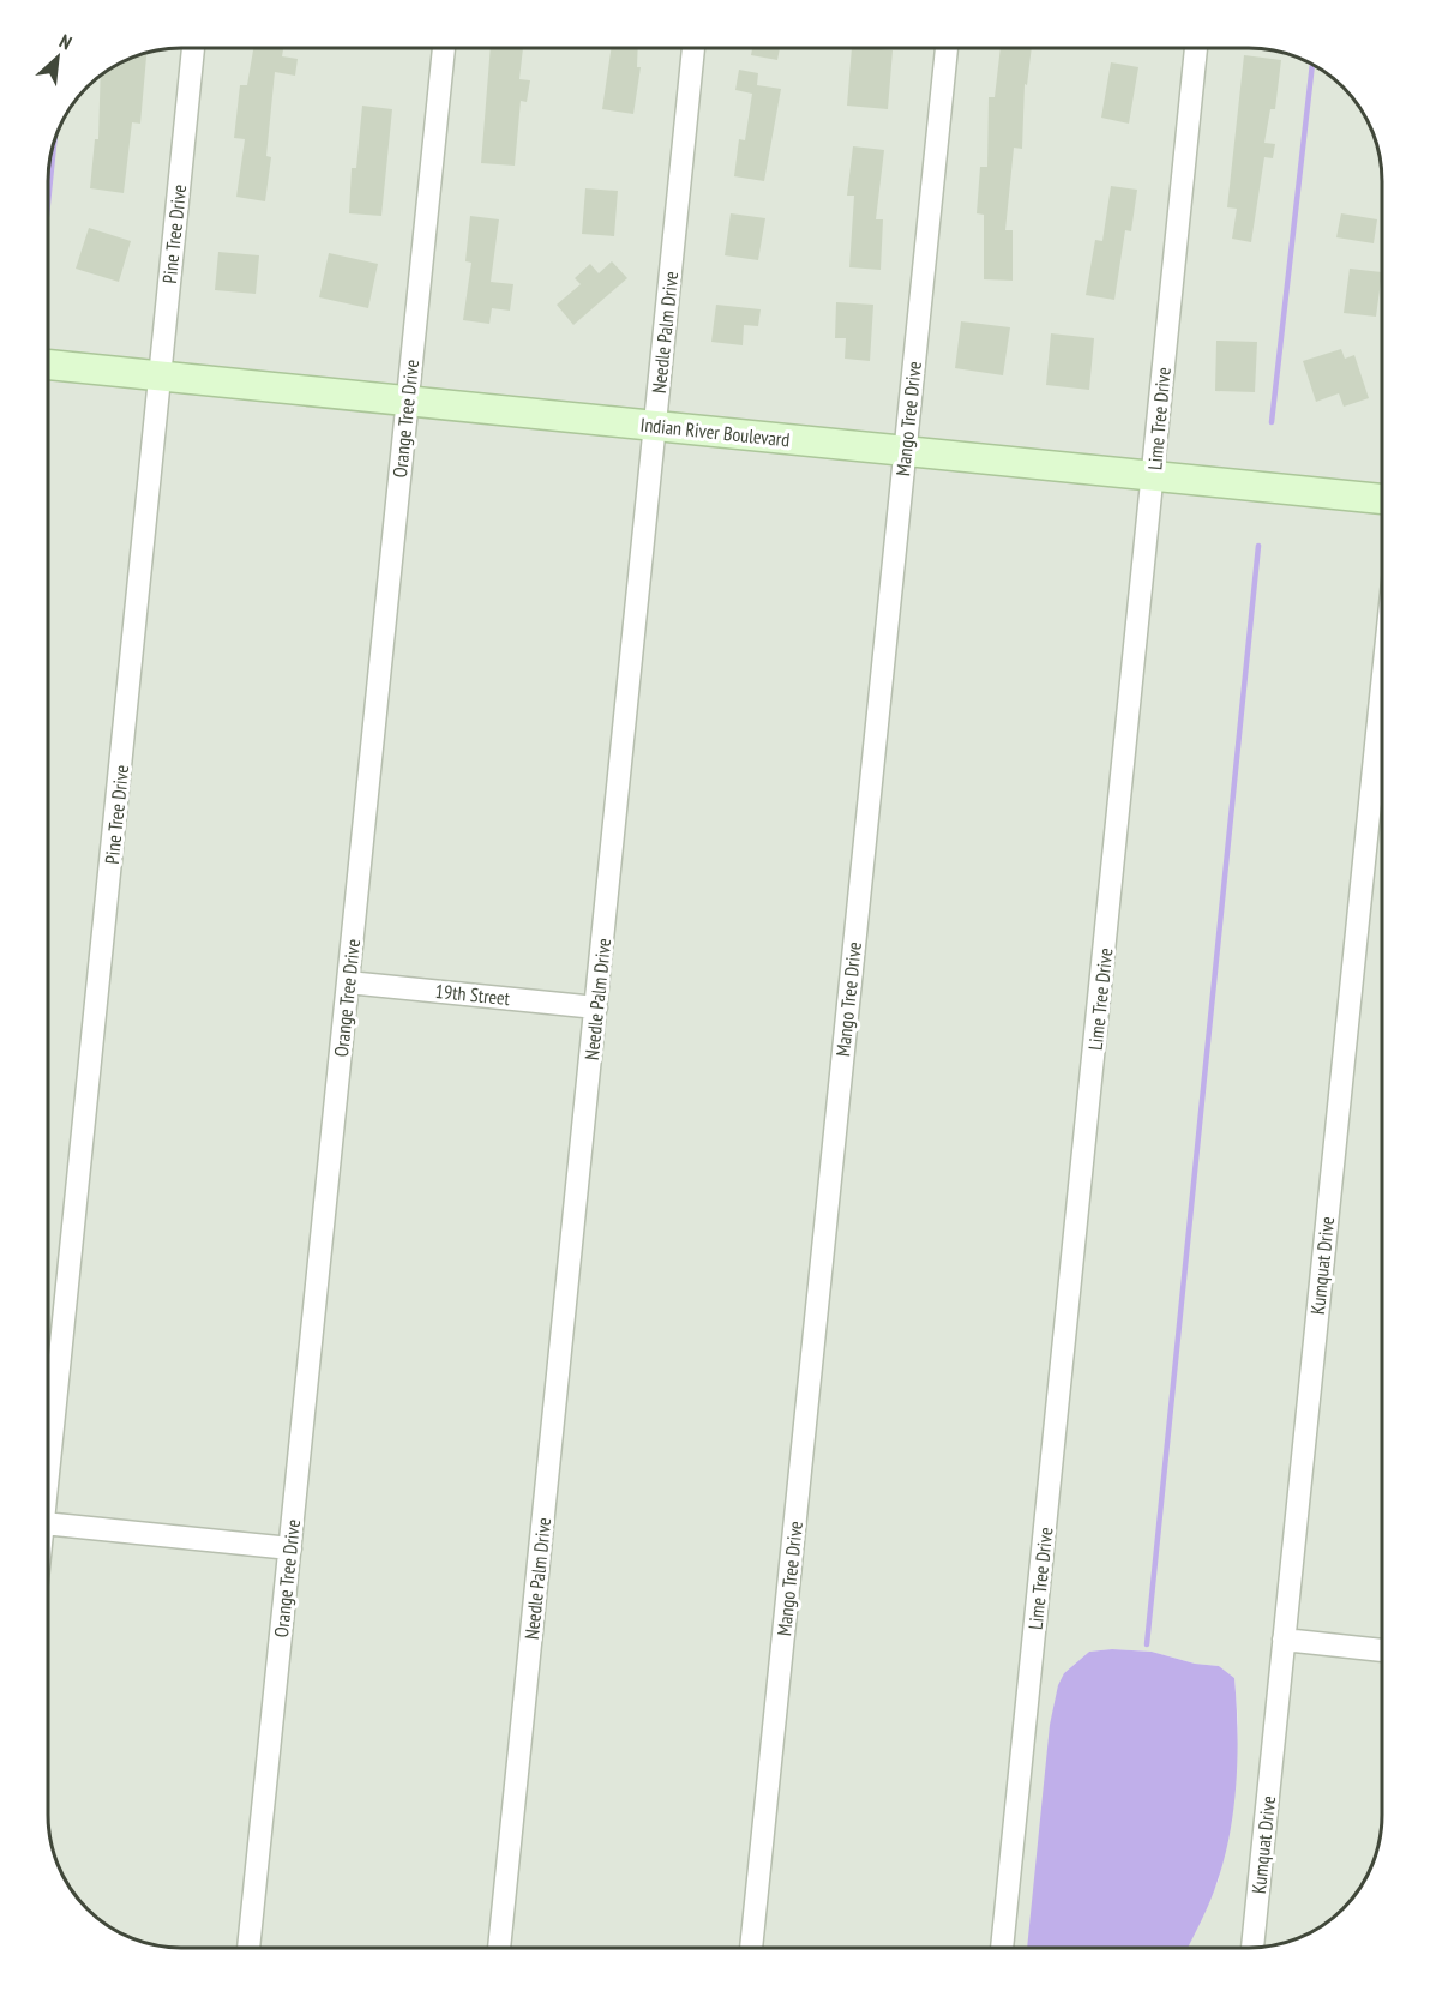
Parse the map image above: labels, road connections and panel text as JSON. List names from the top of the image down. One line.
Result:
{"streets":{"main road":["Indian River Boulevard"],"street":["Pine Tree Drive","Needle Palm Drive","Orange Tree Drive","Mango Tree Drive","Lime Tree Drive","19th Street","Kumquat Drive"]},"crossings":[["Pine Tree Drive","Indian River Boulevard"],["Needle Palm Drive","Indian River Boulevard"],["Needle Palm Drive","19th Street"],["Orange Tree Drive","Indian River Boulevard"],["Orange Tree Drive","19th Street"],["Mango Tree Drive","Indian River Boulevard"],["Lime Tree Drive","Indian River Boulevard"]],"north":"top right"}
